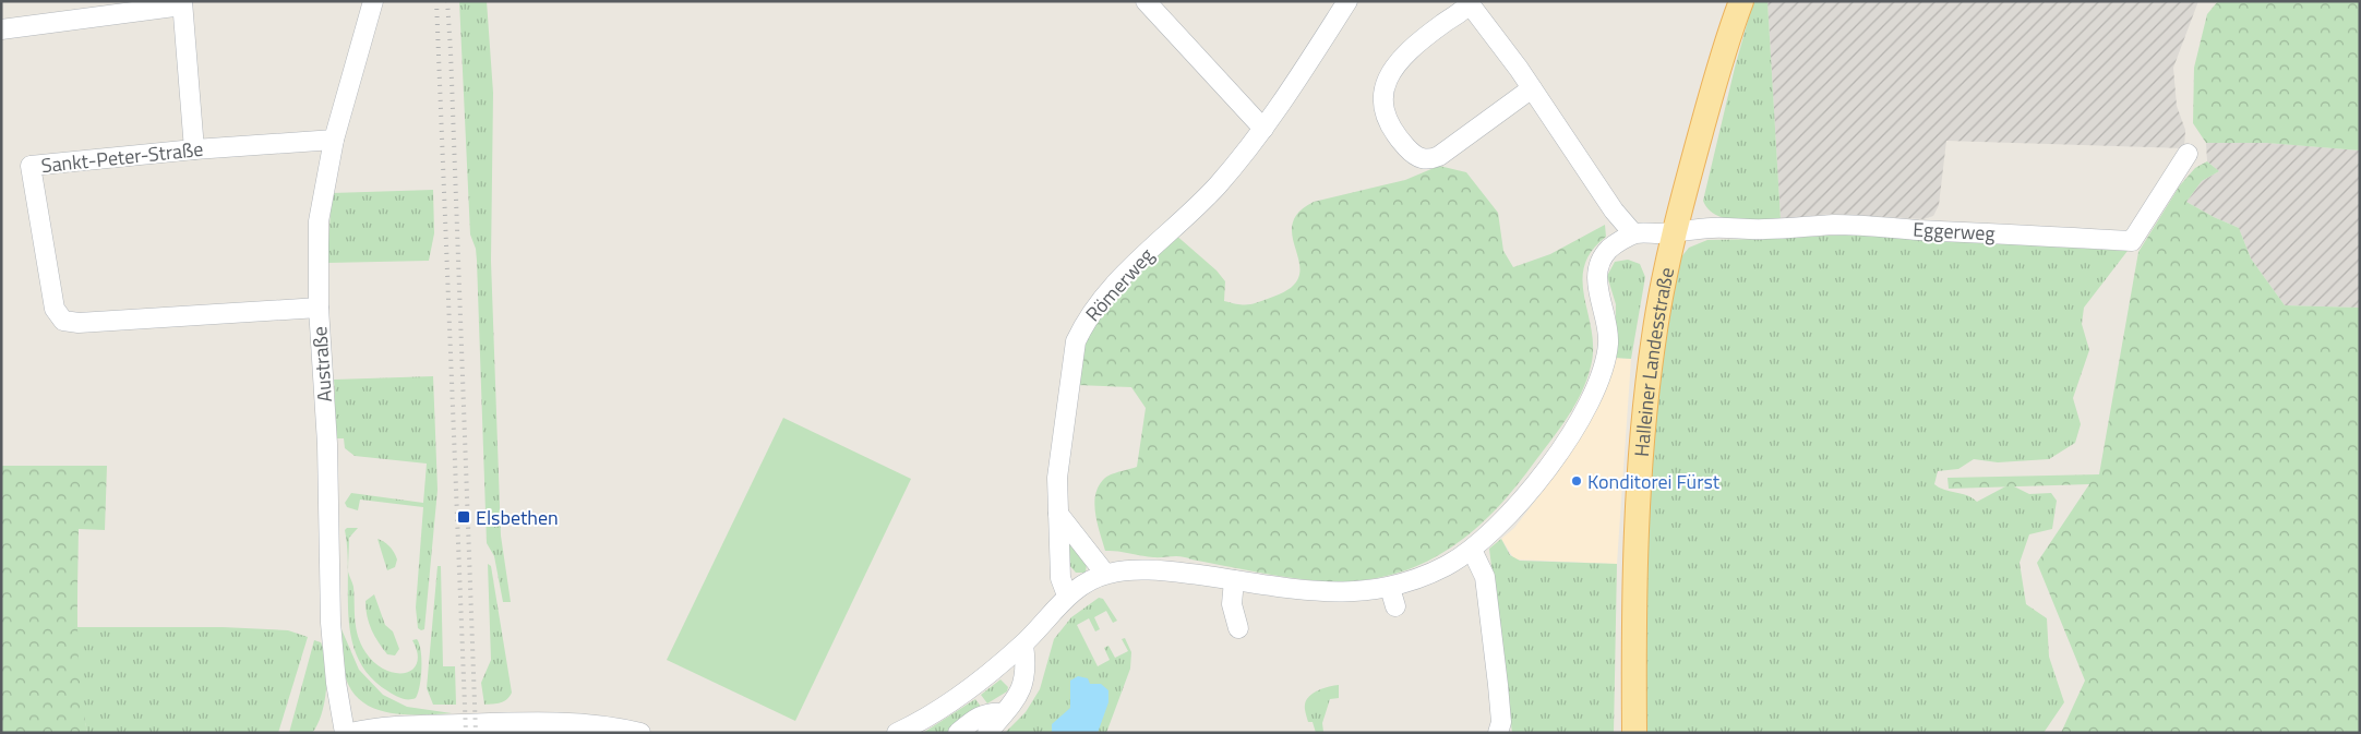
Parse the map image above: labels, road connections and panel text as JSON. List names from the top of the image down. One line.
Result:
{"streets":{"main road":["Halleiner Landesstraße"],"street":["Sankt-Peter-Straße","Eggerweg","Römerweg","Austraße"]},"crossings":[["Sankt-Peter-Straße","Austraße"],["Eggerweg","Halleiner Landesstraße"]],"places":{"other":["Konditorei Fürst"],"transit":["Elsbethen"]}}
